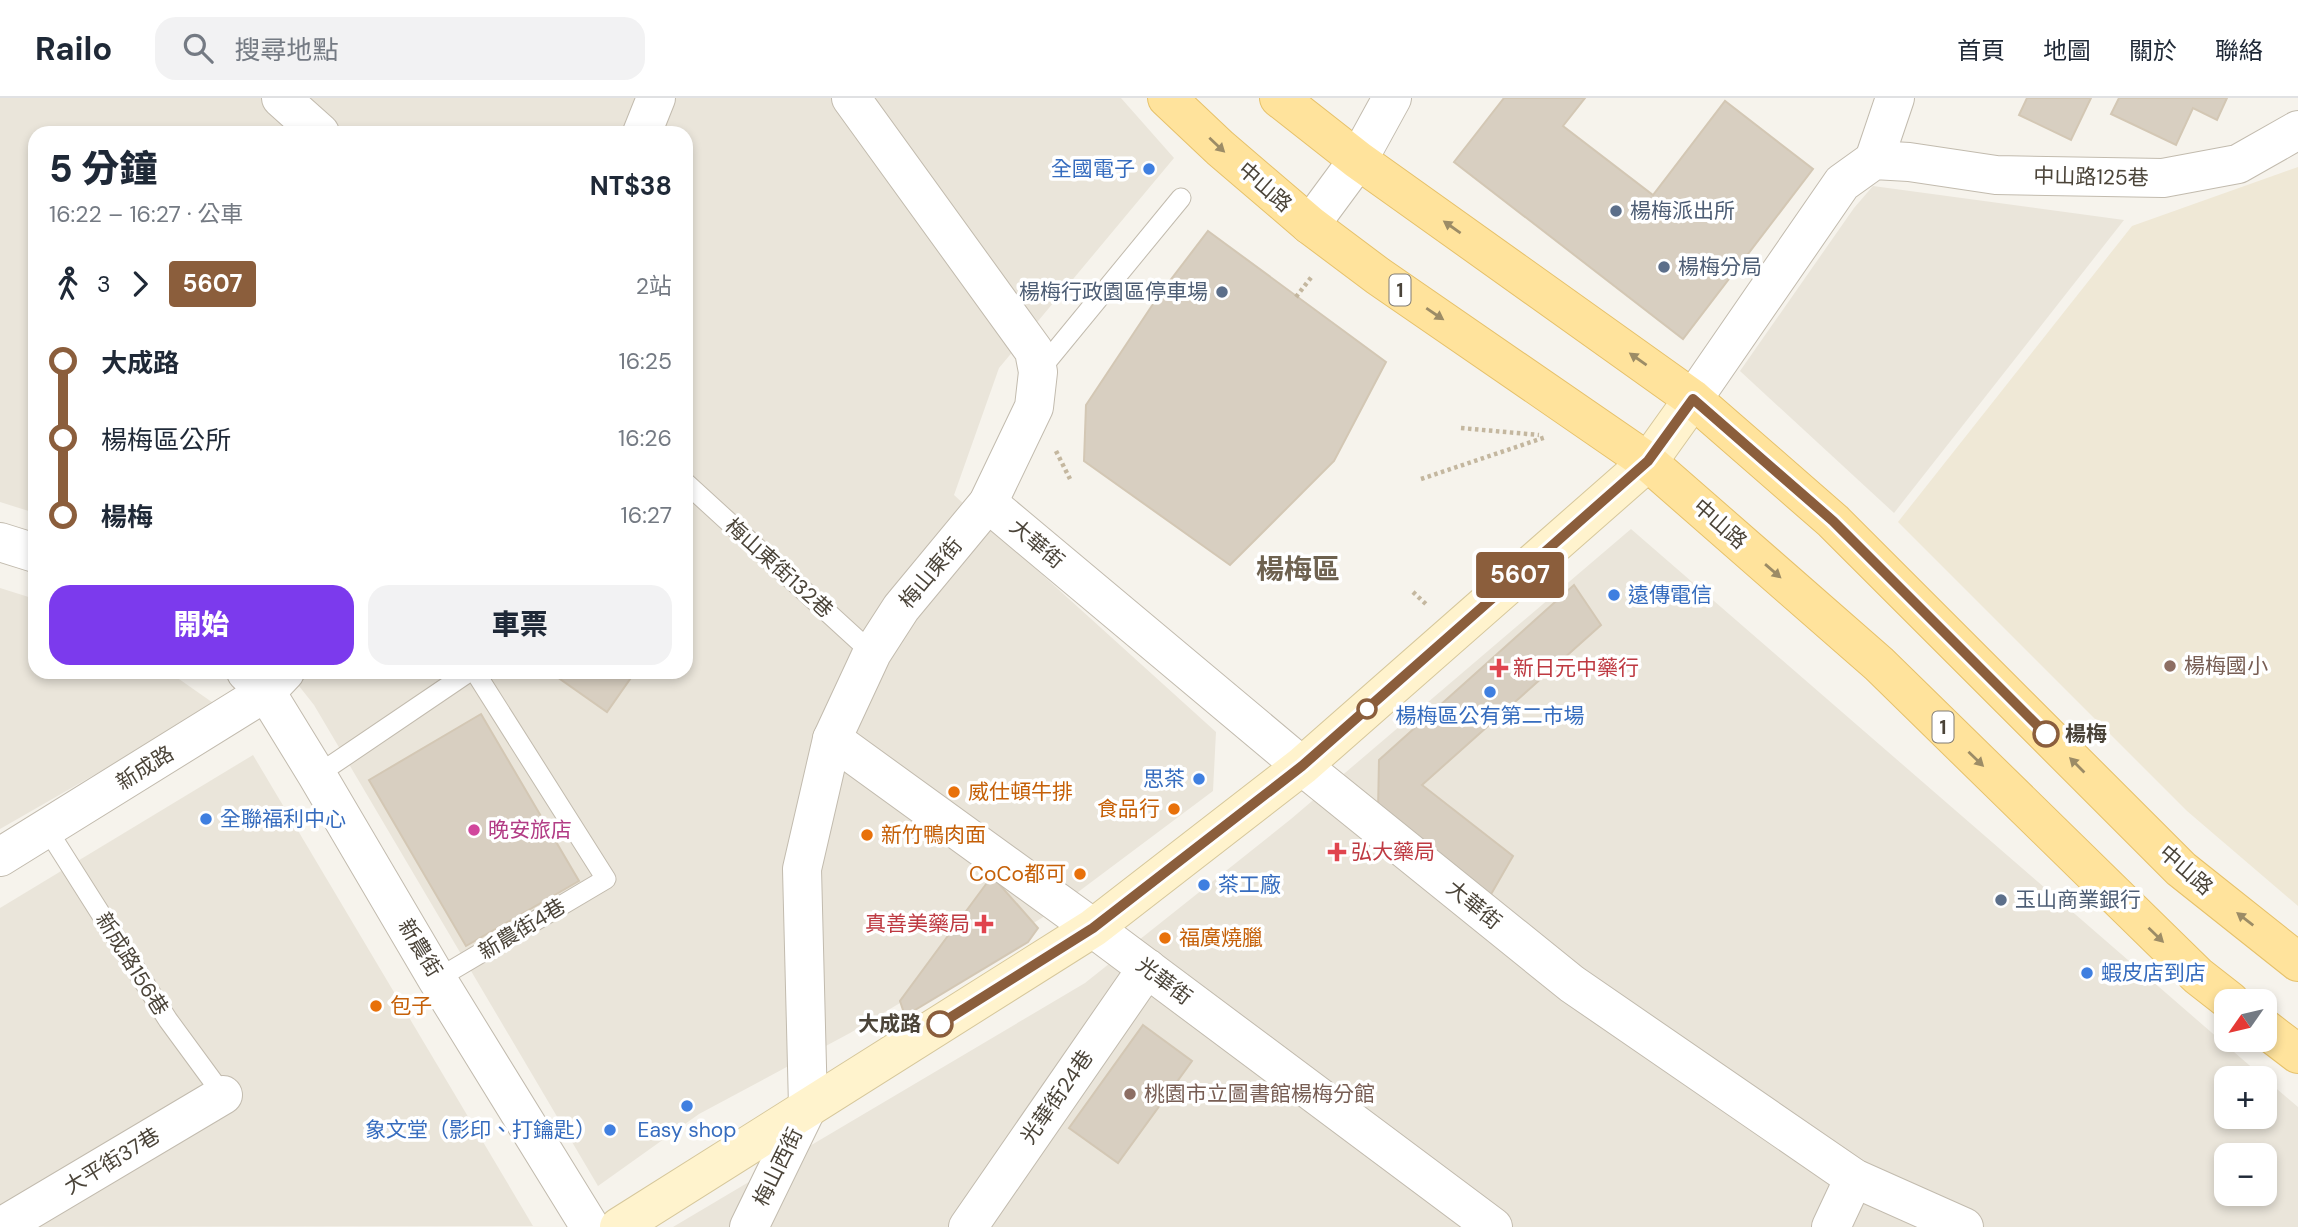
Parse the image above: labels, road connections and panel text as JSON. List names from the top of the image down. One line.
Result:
{"streets":{"main road":["中山路","1"],"street":["中山路125巷","大華街","梅山東街","新成路","新農街","光華街","光華街24巷","大平街37巷","梅山西街"],"lane":["梅山東街132巷","新農街4巷","新成路156巷"]},"crossings":[["大華街","梅山東街"],["梅山東街132巷","梅山東街"],["梅山東街","光華街"],["梅山東街","梅山西街"],["新成路","新農街"],["新成路","新成路156巷"],["新農街4巷","新農街"],["新成路156巷","大平街37巷"],["光華街","光華街24巷"]],"districts":["楊梅區"],"places":{"other":["全國電子","楊梅派出所","楊梅分局","楊梅行政園區停車場","遠傳電信","楊梅國小","楊梅區公有第二市場","楊梅","思茶","威仕頓牛排","食品行","全聯福利中心","晚安旅店","新竹鴨肉面","CoCo都可","茶工廠","玉山商業銀行","福廣燒臘","蝦皮店到店","包子","大成路","桃園市立圖書館楊梅分館","Easy shop","象文堂（影印、打鑰匙）"],"health":["新日元中藥行","弘大藥局","真善美藥局"]},"lines":["bus line 5607"],"north":"bottom left","page":{"header":"Railo","search":"搜尋地點","nav":["首頁","地圖","關於","聯絡"],"on_map":"5607","heading":["5 分鐘","16:22 – 16:27 · 公車","NT$38"],"legs":["3","5607","2站"],"list":[{"name":"大成路","value":"16:25"},{"name":"楊梅區公所","value":"16:26"},{"name":"楊梅","value":"16:27"}],"buttons":["開始","車票"],"map_buttons":["+","−"]}}
